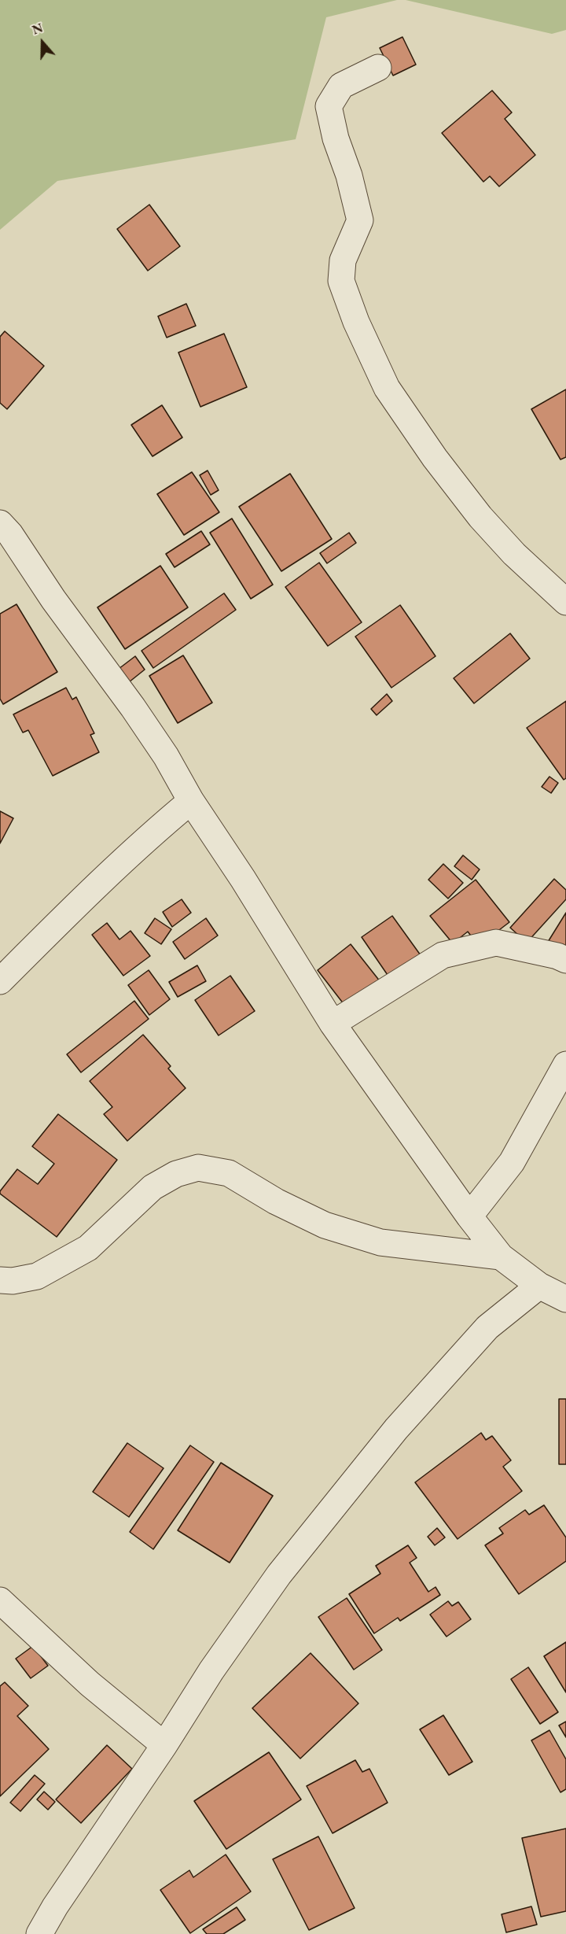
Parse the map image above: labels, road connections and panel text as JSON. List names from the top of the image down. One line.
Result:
{"north":"top"}
